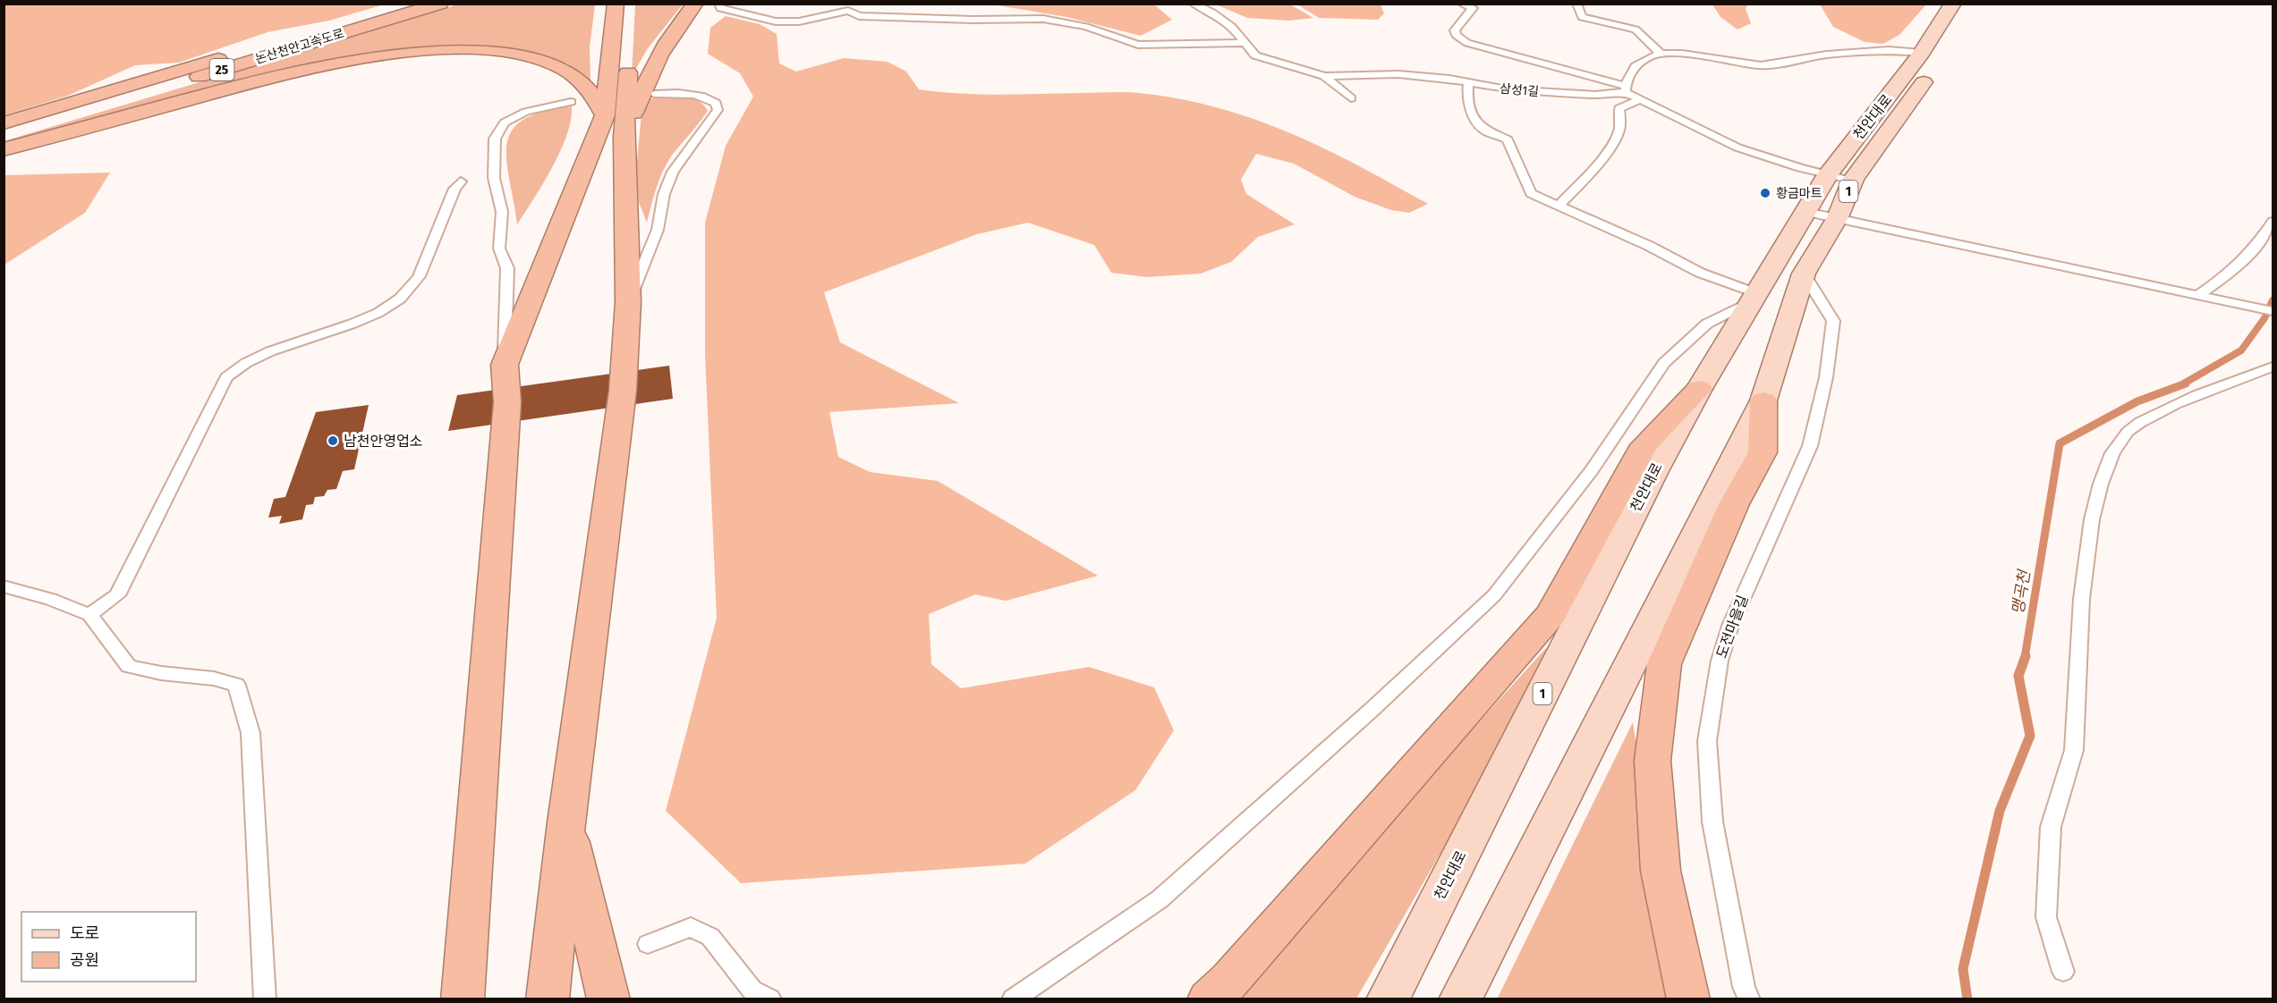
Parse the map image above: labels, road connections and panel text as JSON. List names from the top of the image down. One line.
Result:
{"streets":{"highway":["논산천안고속도로","25"],"main road":["천안대로","1"],"lane":["삼성1길","도전마을길"]},"crossings":[["천안대로","도전마을길"]],"water":["맹곡천"],"places":["황금마트","남천안영업소"],"legend":["도로","공원"]}
